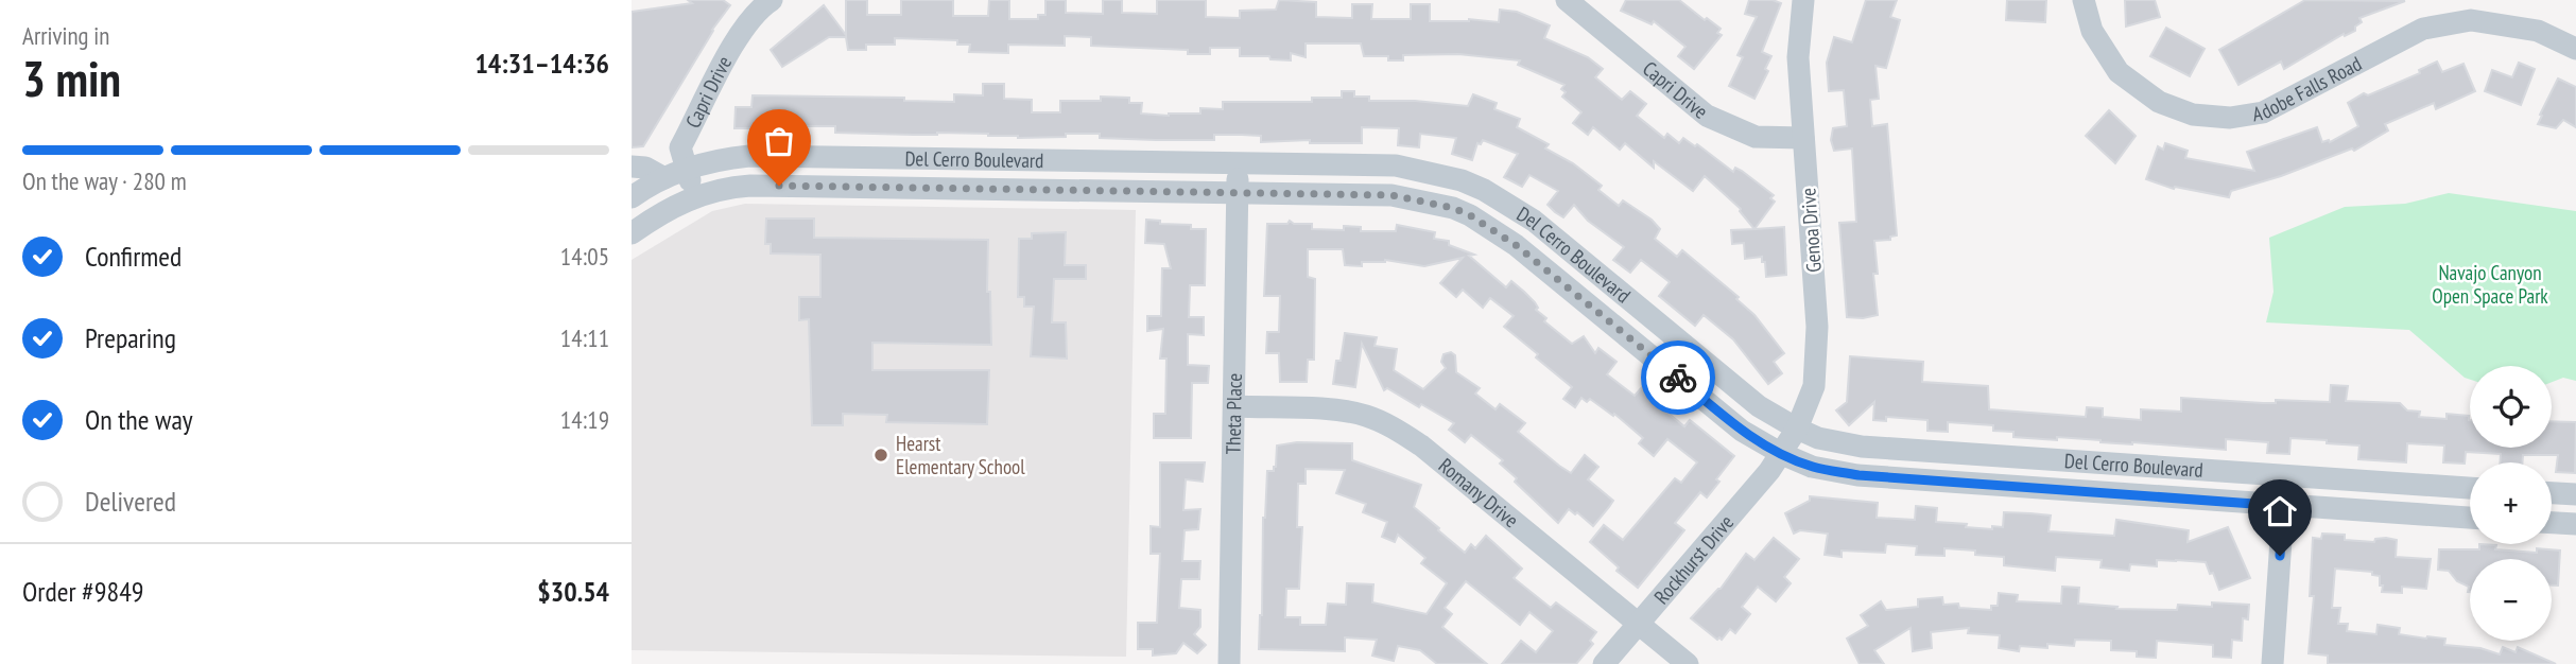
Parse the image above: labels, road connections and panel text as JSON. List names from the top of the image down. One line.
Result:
{"streets":{"street":["Adobe Falls Road","Capri Drive","Del Cerro Boulevard","Genoa Drive","Theta Place","Romany Drive","Rockhurst Drive"]},"crossings":[["Capri Drive","Del Cerro Boulevard"],["Capri Drive","Genoa Drive"],["Del Cerro Boulevard","Genoa Drive"],["Del Cerro Boulevard","Theta Place"],["Del Cerro Boulevard","Rockhurst Drive"],["Genoa Drive","Rockhurst Drive"],["Theta Place","Romany Drive"],["Romany Drive","Rockhurst Drive"]],"parks":["Navajo Canyon Open Space Park"],"places":["Hearst Elementary School"],"page":{"heading":["3 min","Arriving in","14:31–14:36"],"panel":["Order #9849","$30.54"],"bar":"On the way · 280 m","list":[["Confirmed","14:05"],["Preparing","14:11"],["On the way","14:19"],"Delivered"],"map_buttons":["+","−"]}}
